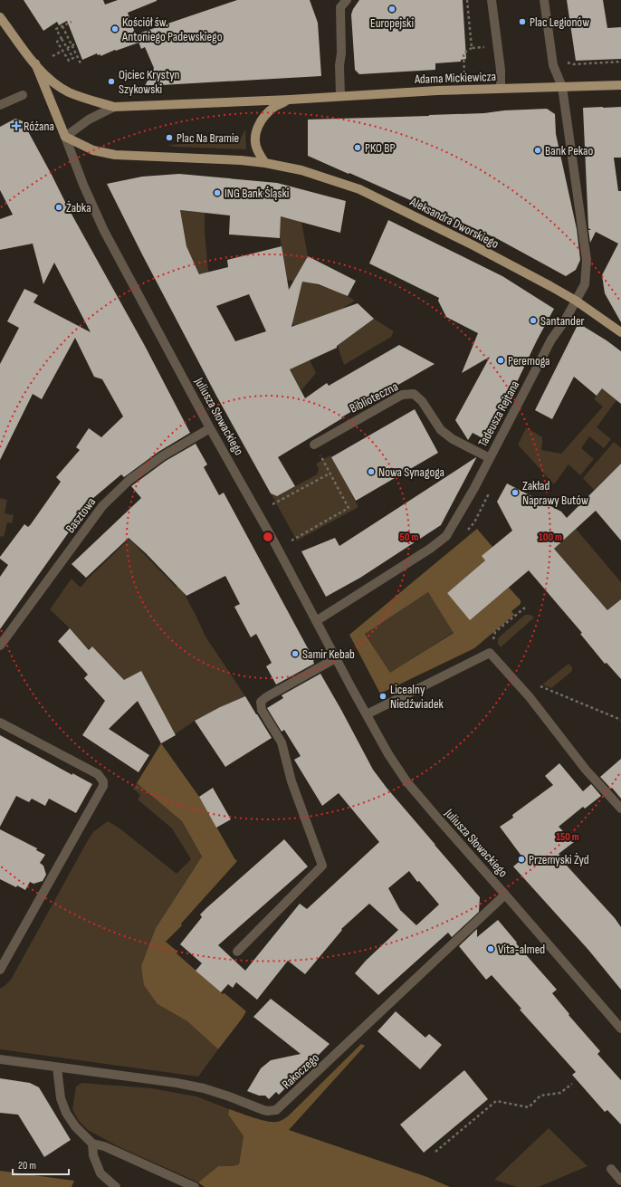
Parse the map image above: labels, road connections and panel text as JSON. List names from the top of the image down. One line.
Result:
{"streets":{"main road":["Adama Mickiewicza","Aleksandra Dworskiego"],"street":["Biblioteczna","Tadeusza Rejtana","Juliusza Słowackiego","Basztowa","Rakoczego"]},"crossings":[["Adama Mickiewicza","Tadeusza Rejtana"],["Aleksandra Dworskiego","Tadeusza Rejtana"],["Biblioteczna","Tadeusza Rejtana"],["Tadeusza Rejtana","Juliusza Słowackiego"],["Juliusza Słowackiego","Basztowa"],["Juliusza Słowackiego","Rakoczego"]],"places":{"other":["Europejski","Plac Legionów","Kościół św. Antoniego Padewskiego","Ojciec Krystyn Szykowski","Plac Na Bramie","PKO BP","Bank Pekao","ING Bank Śląski","Żabka","Santander","Peremoga","Nowa Synagoga","Zakład Naprawy Butów","Samir Kebab","Licealny Niedźwiadek","Przemyski Żyd","Vita-almed"],"health":["Różana"]},"scale_bar":"20 m","rings":["50 m","100 m","150 m"]}
